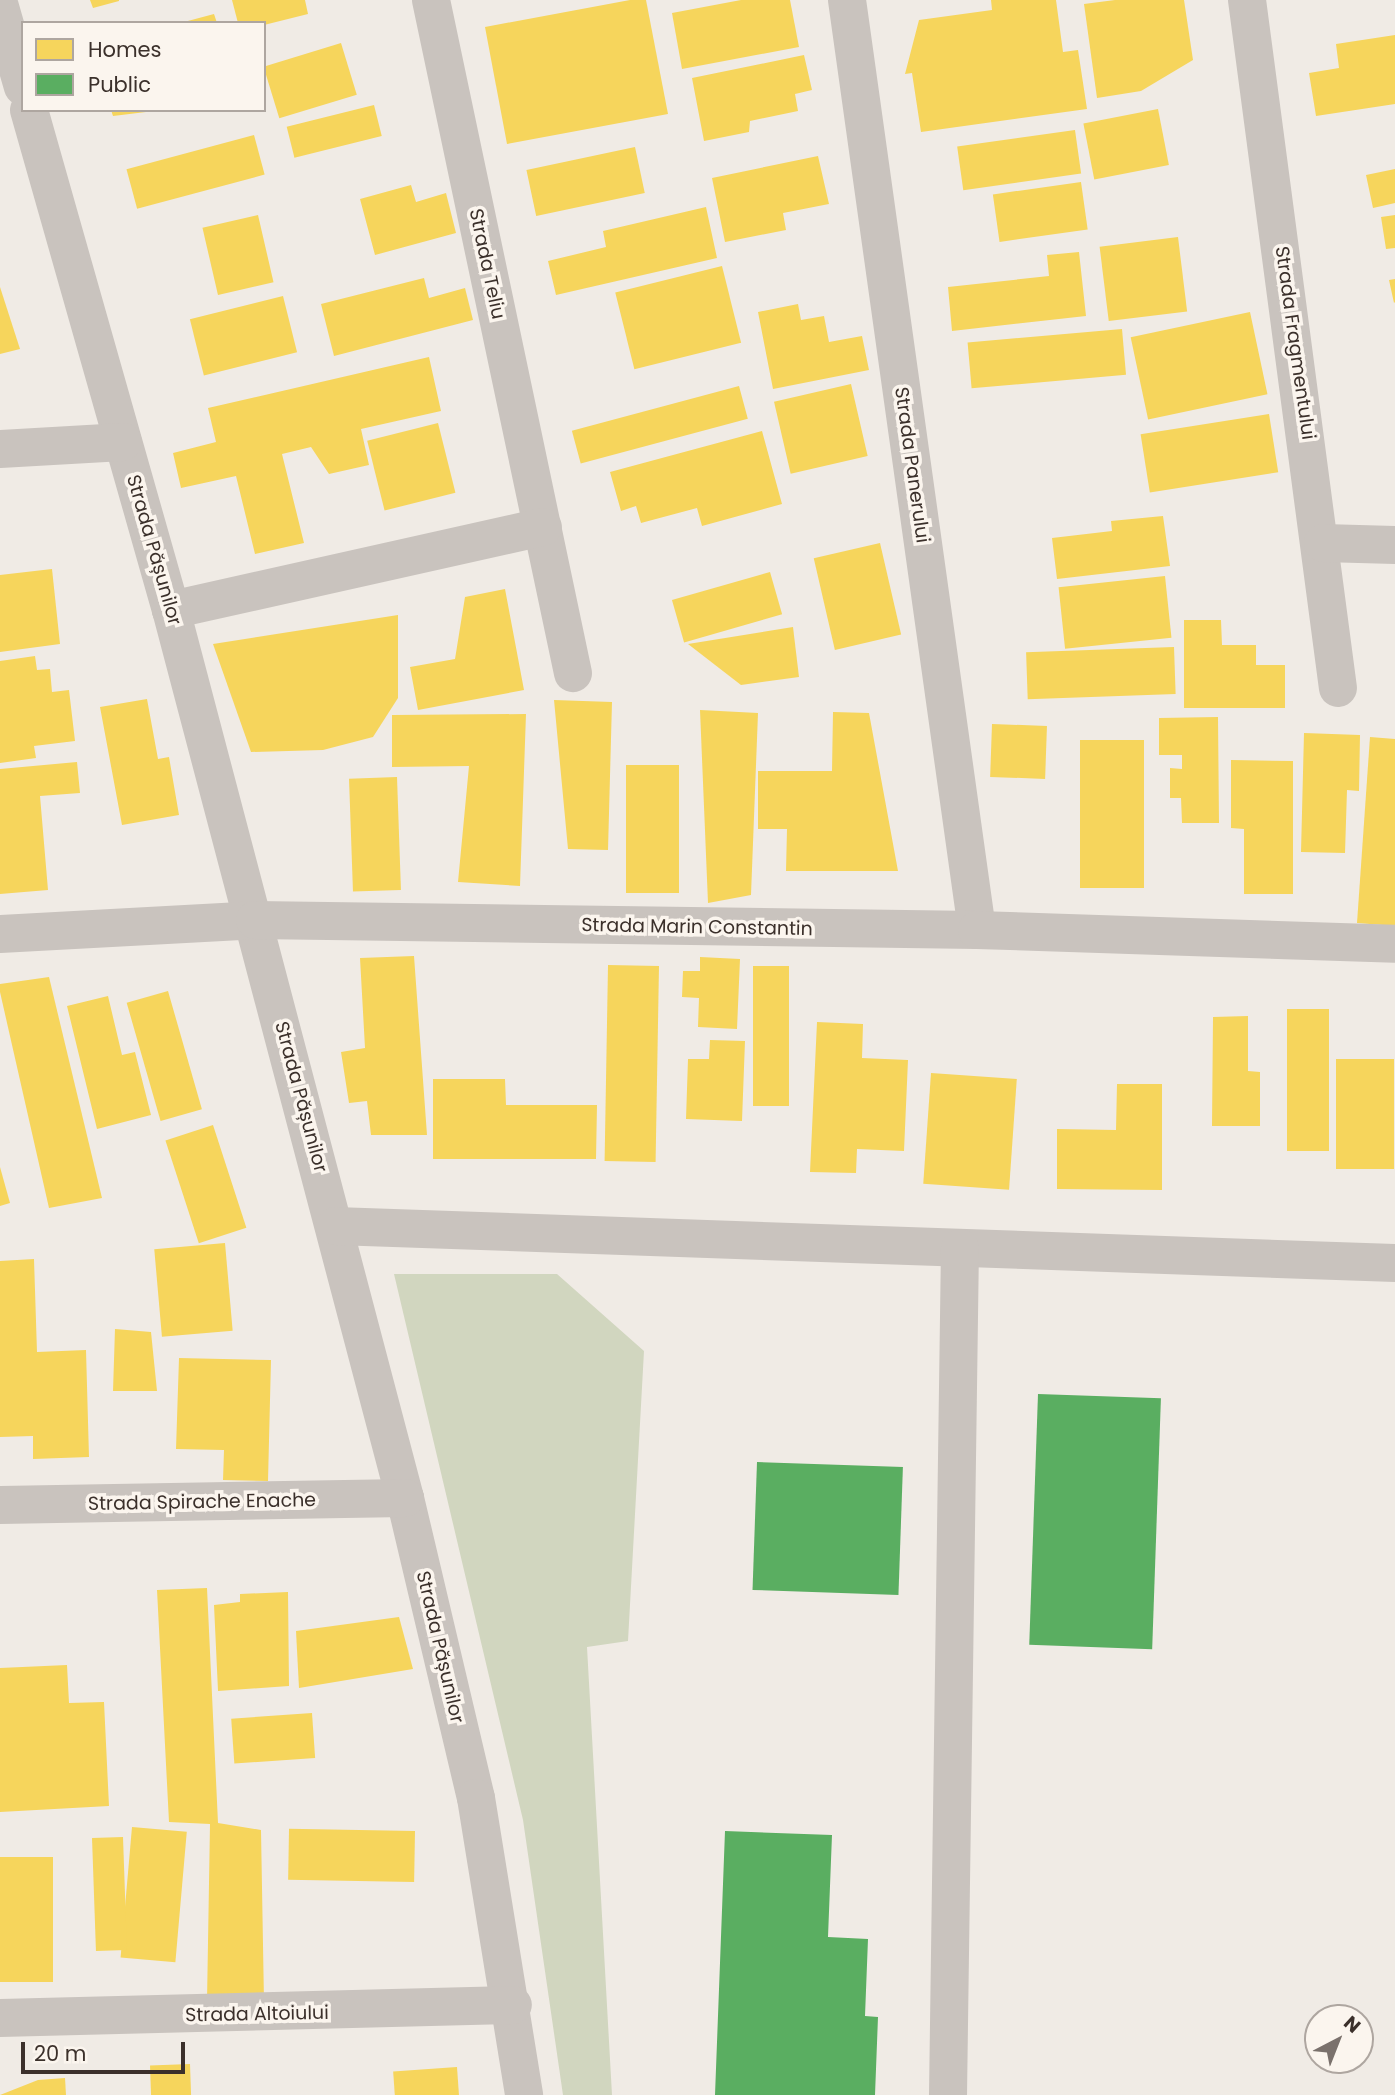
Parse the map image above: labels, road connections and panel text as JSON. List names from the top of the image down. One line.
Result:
{"streets":{"street":["Strada Teliu","Strada Fragmentului","Strada Panerului","Strada Pășunilor","Strada Marin Constantin","Strada Spirache Enache","Strada Altoiului"]},"crossings":[["Strada Panerului","Strada Marin Constantin"],["Strada Pășunilor","Strada Marin Constantin"],["Strada Pășunilor","Strada Spirache Enache"],["Strada Pășunilor","Strada Altoiului"]],"legend":["Homes","Public"],"scale_bar":"20 m","north":"top right"}
